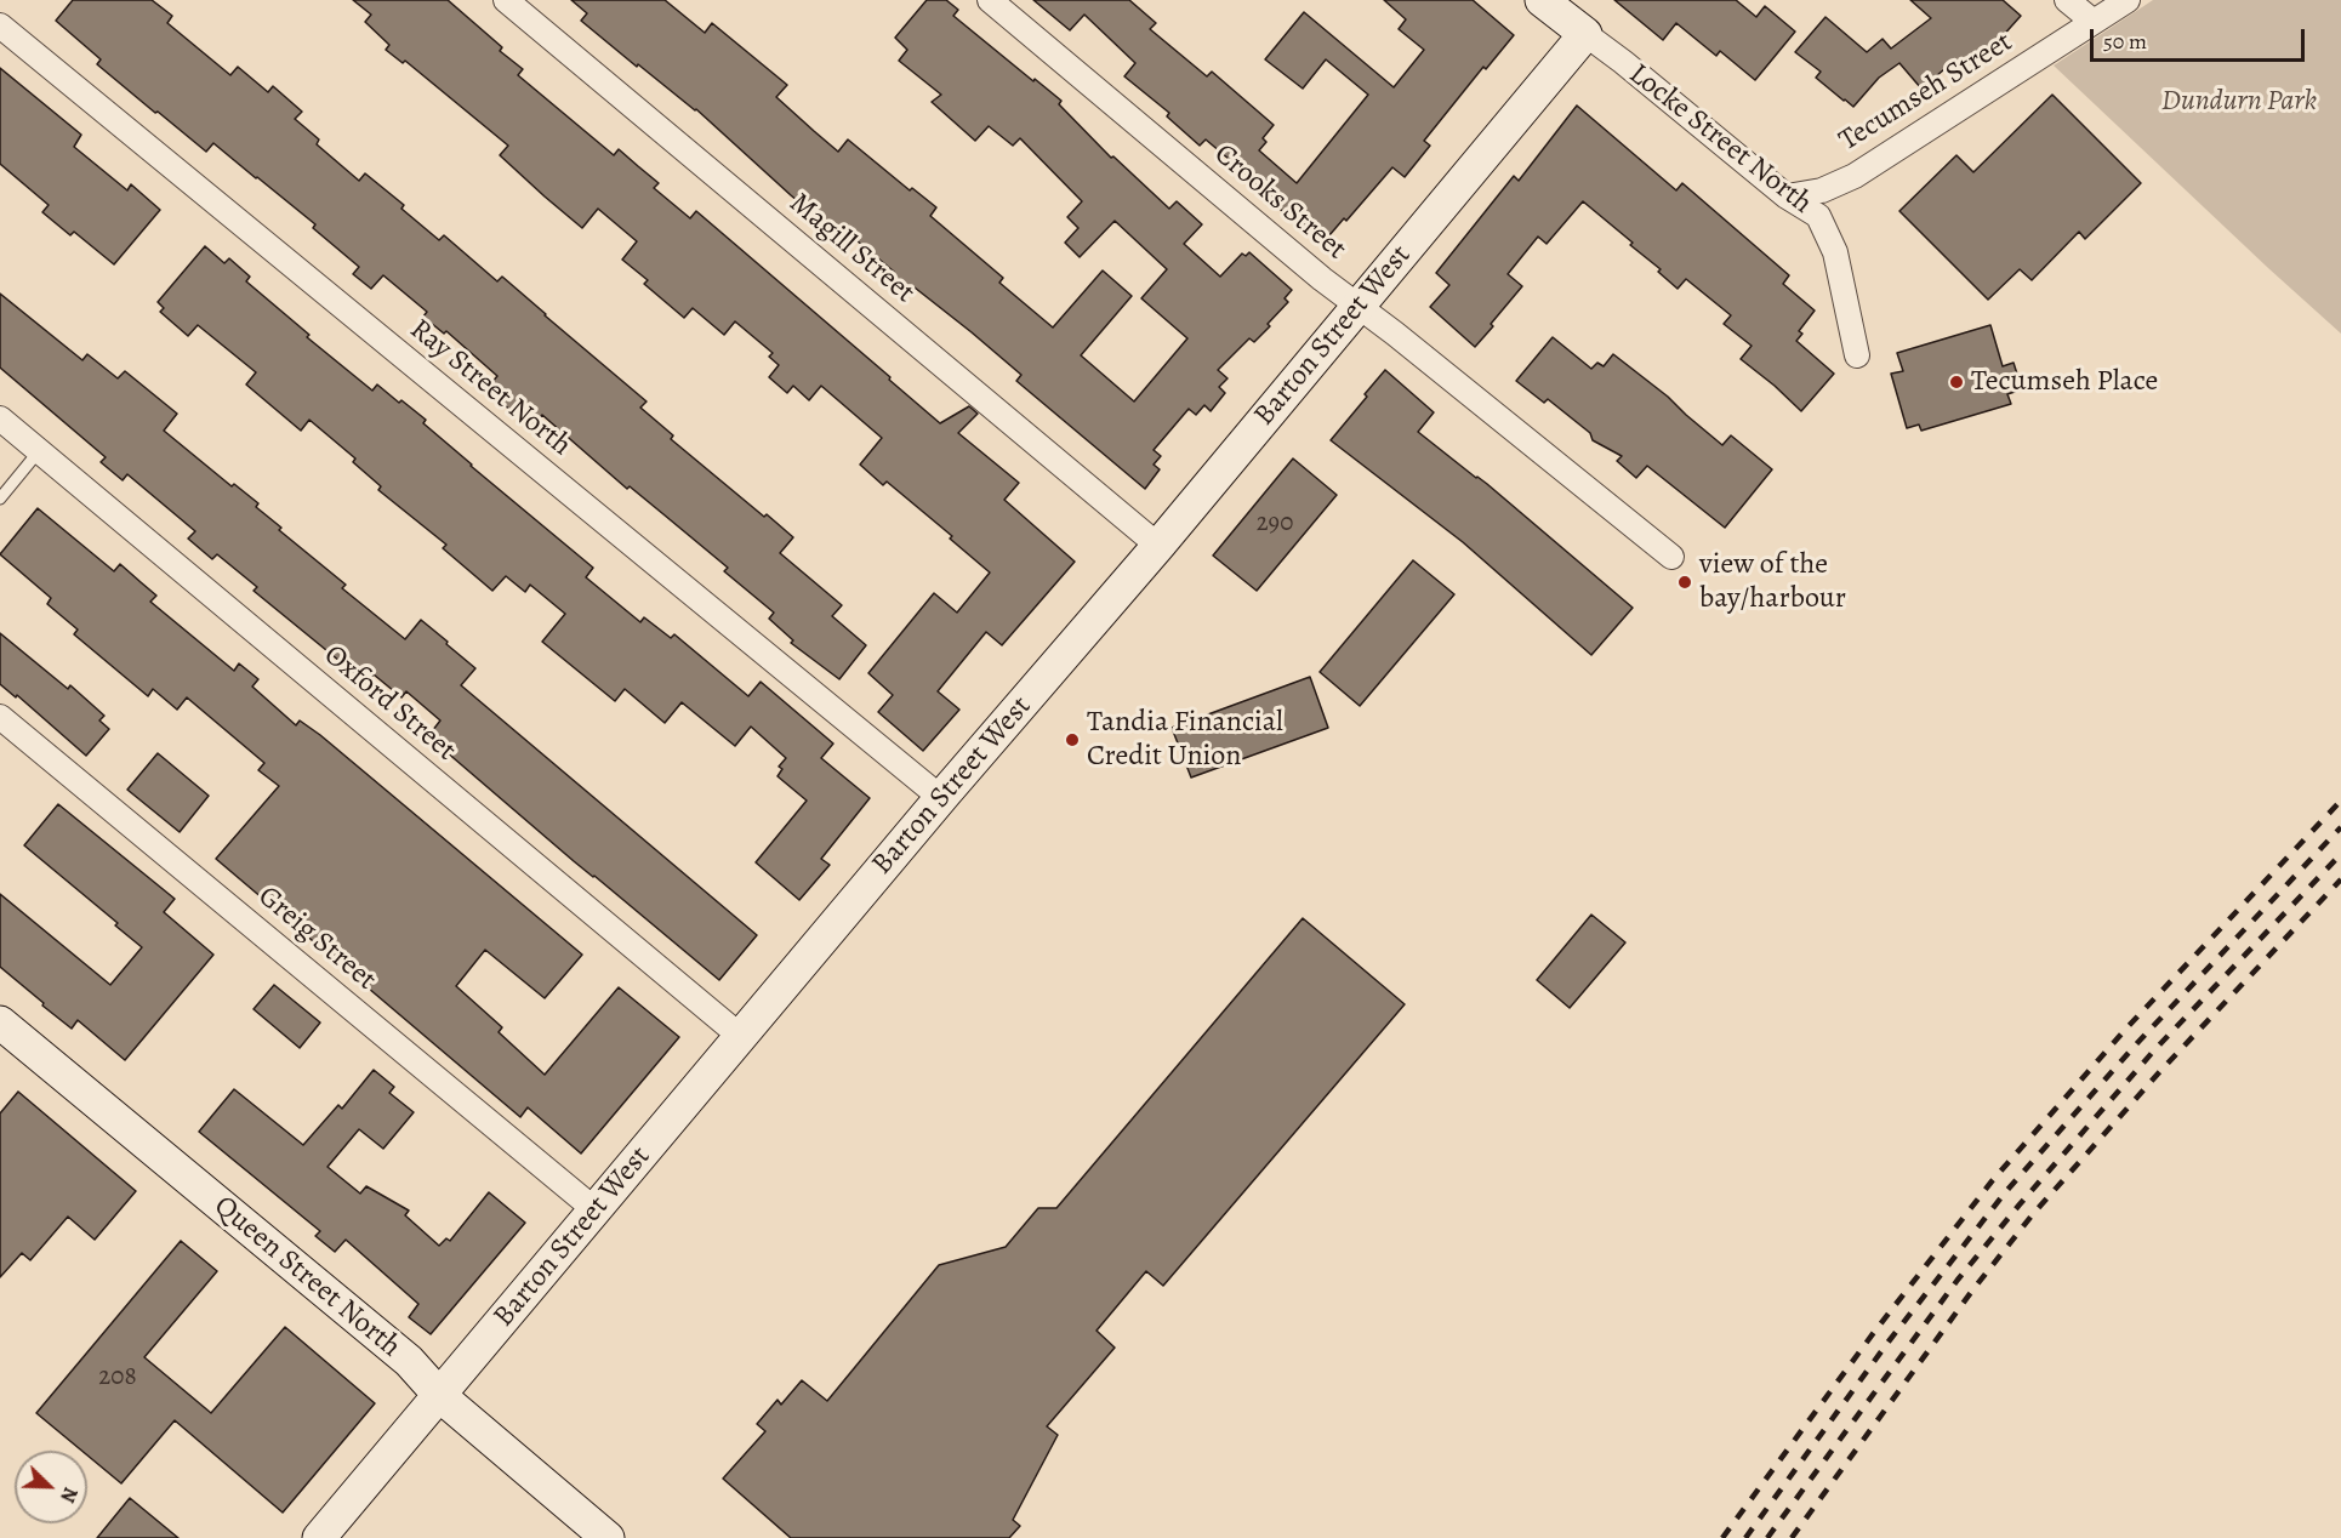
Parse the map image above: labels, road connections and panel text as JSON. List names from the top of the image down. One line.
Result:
{"streets":{"street":["Tecumseh Street","Locke Street North","Crooks Street","Magill Street","Barton Street West","Ray Street North","Oxford Street","Greig Street","Queen Street North"]},"crossings":[["Tecumseh Street","Locke Street North"],["Locke Street North","Barton Street West"],["Crooks Street","Barton Street West"],["Magill Street","Barton Street West"],["Barton Street West","Ray Street North"],["Barton Street West","Oxford Street"],["Barton Street West","Greig Street"],["Barton Street West","Queen Street North"]],"parks":["Dundurn Park"],"places":["Tecumseh Place","view of the bay/harbour","Tandia Financial Credit Union"],"house_numbers":["290","208"],"scale_bar":"50 m","north":"bottom right"}
